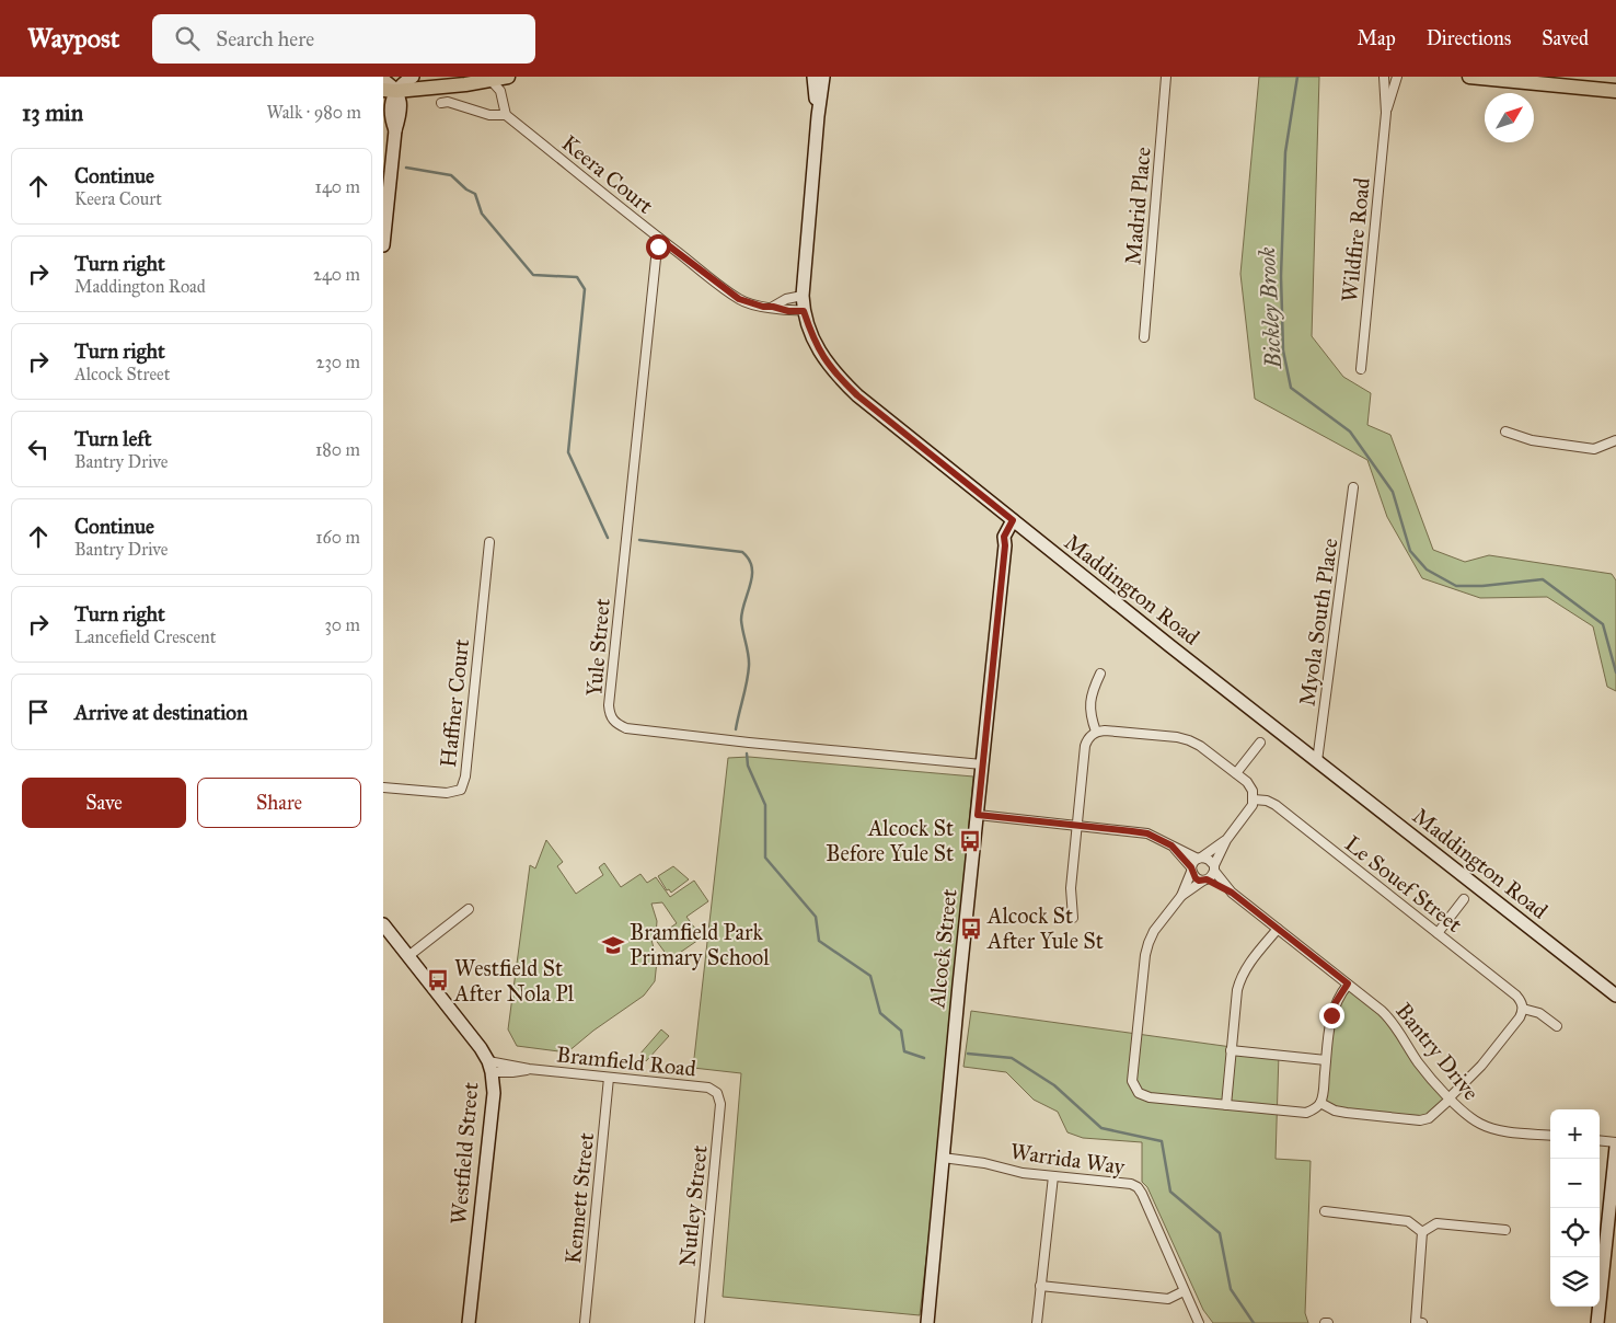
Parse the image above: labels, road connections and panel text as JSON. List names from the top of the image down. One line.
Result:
{"streets":{"main road":["Maddington Road","Alcock Street","Westfield Street"],"street":["Keera Court","Madrid Place","Wildfire Road","Myola South Place","Yule Street","Haffner Court","Le Souef Street","Bantry Drive","Bramfield Road","Warrida Way","Kennett Street","Nutley Street"]},"crossings":[["Keera Court","Maddington Road"],["Keera Court","Yule Street"],["Maddington Road","Myola South Place"],["Maddington Road","Alcock Street"],["Yule Street","Alcock Street"],["Alcock Street","Warrida Way"],["Bramfield Road","Westfield Street"],["Bramfield Road","Kennett Street"],["Bramfield Road","Nutley Street"]],"water":["Bickley Brook"],"places":{"bus stop":["Alcock St Before Yule St","Alcock St After Yule St","Westfield St After Nola Pl"],"school or university":["Bramfield Park Primary School"]},"north":"top right","page":{"header":"Waypost","search":"Search here","nav":["Map","Directions","Saved"],"heading":["13 min","Walk · 980 m"],"list":[["Continue","Keera Court","140 m"],["Turn right","Maddington Road","240 m"],["Turn right","Alcock Street","230 m"],["Turn left","Bantry Drive","180 m"],["Continue","Bantry Drive","160 m"],["Turn right","Lancefield Crescent","30 m"],"Arrive at destination"],"buttons":["Save","Share"],"map_buttons":["+","−"]}}
